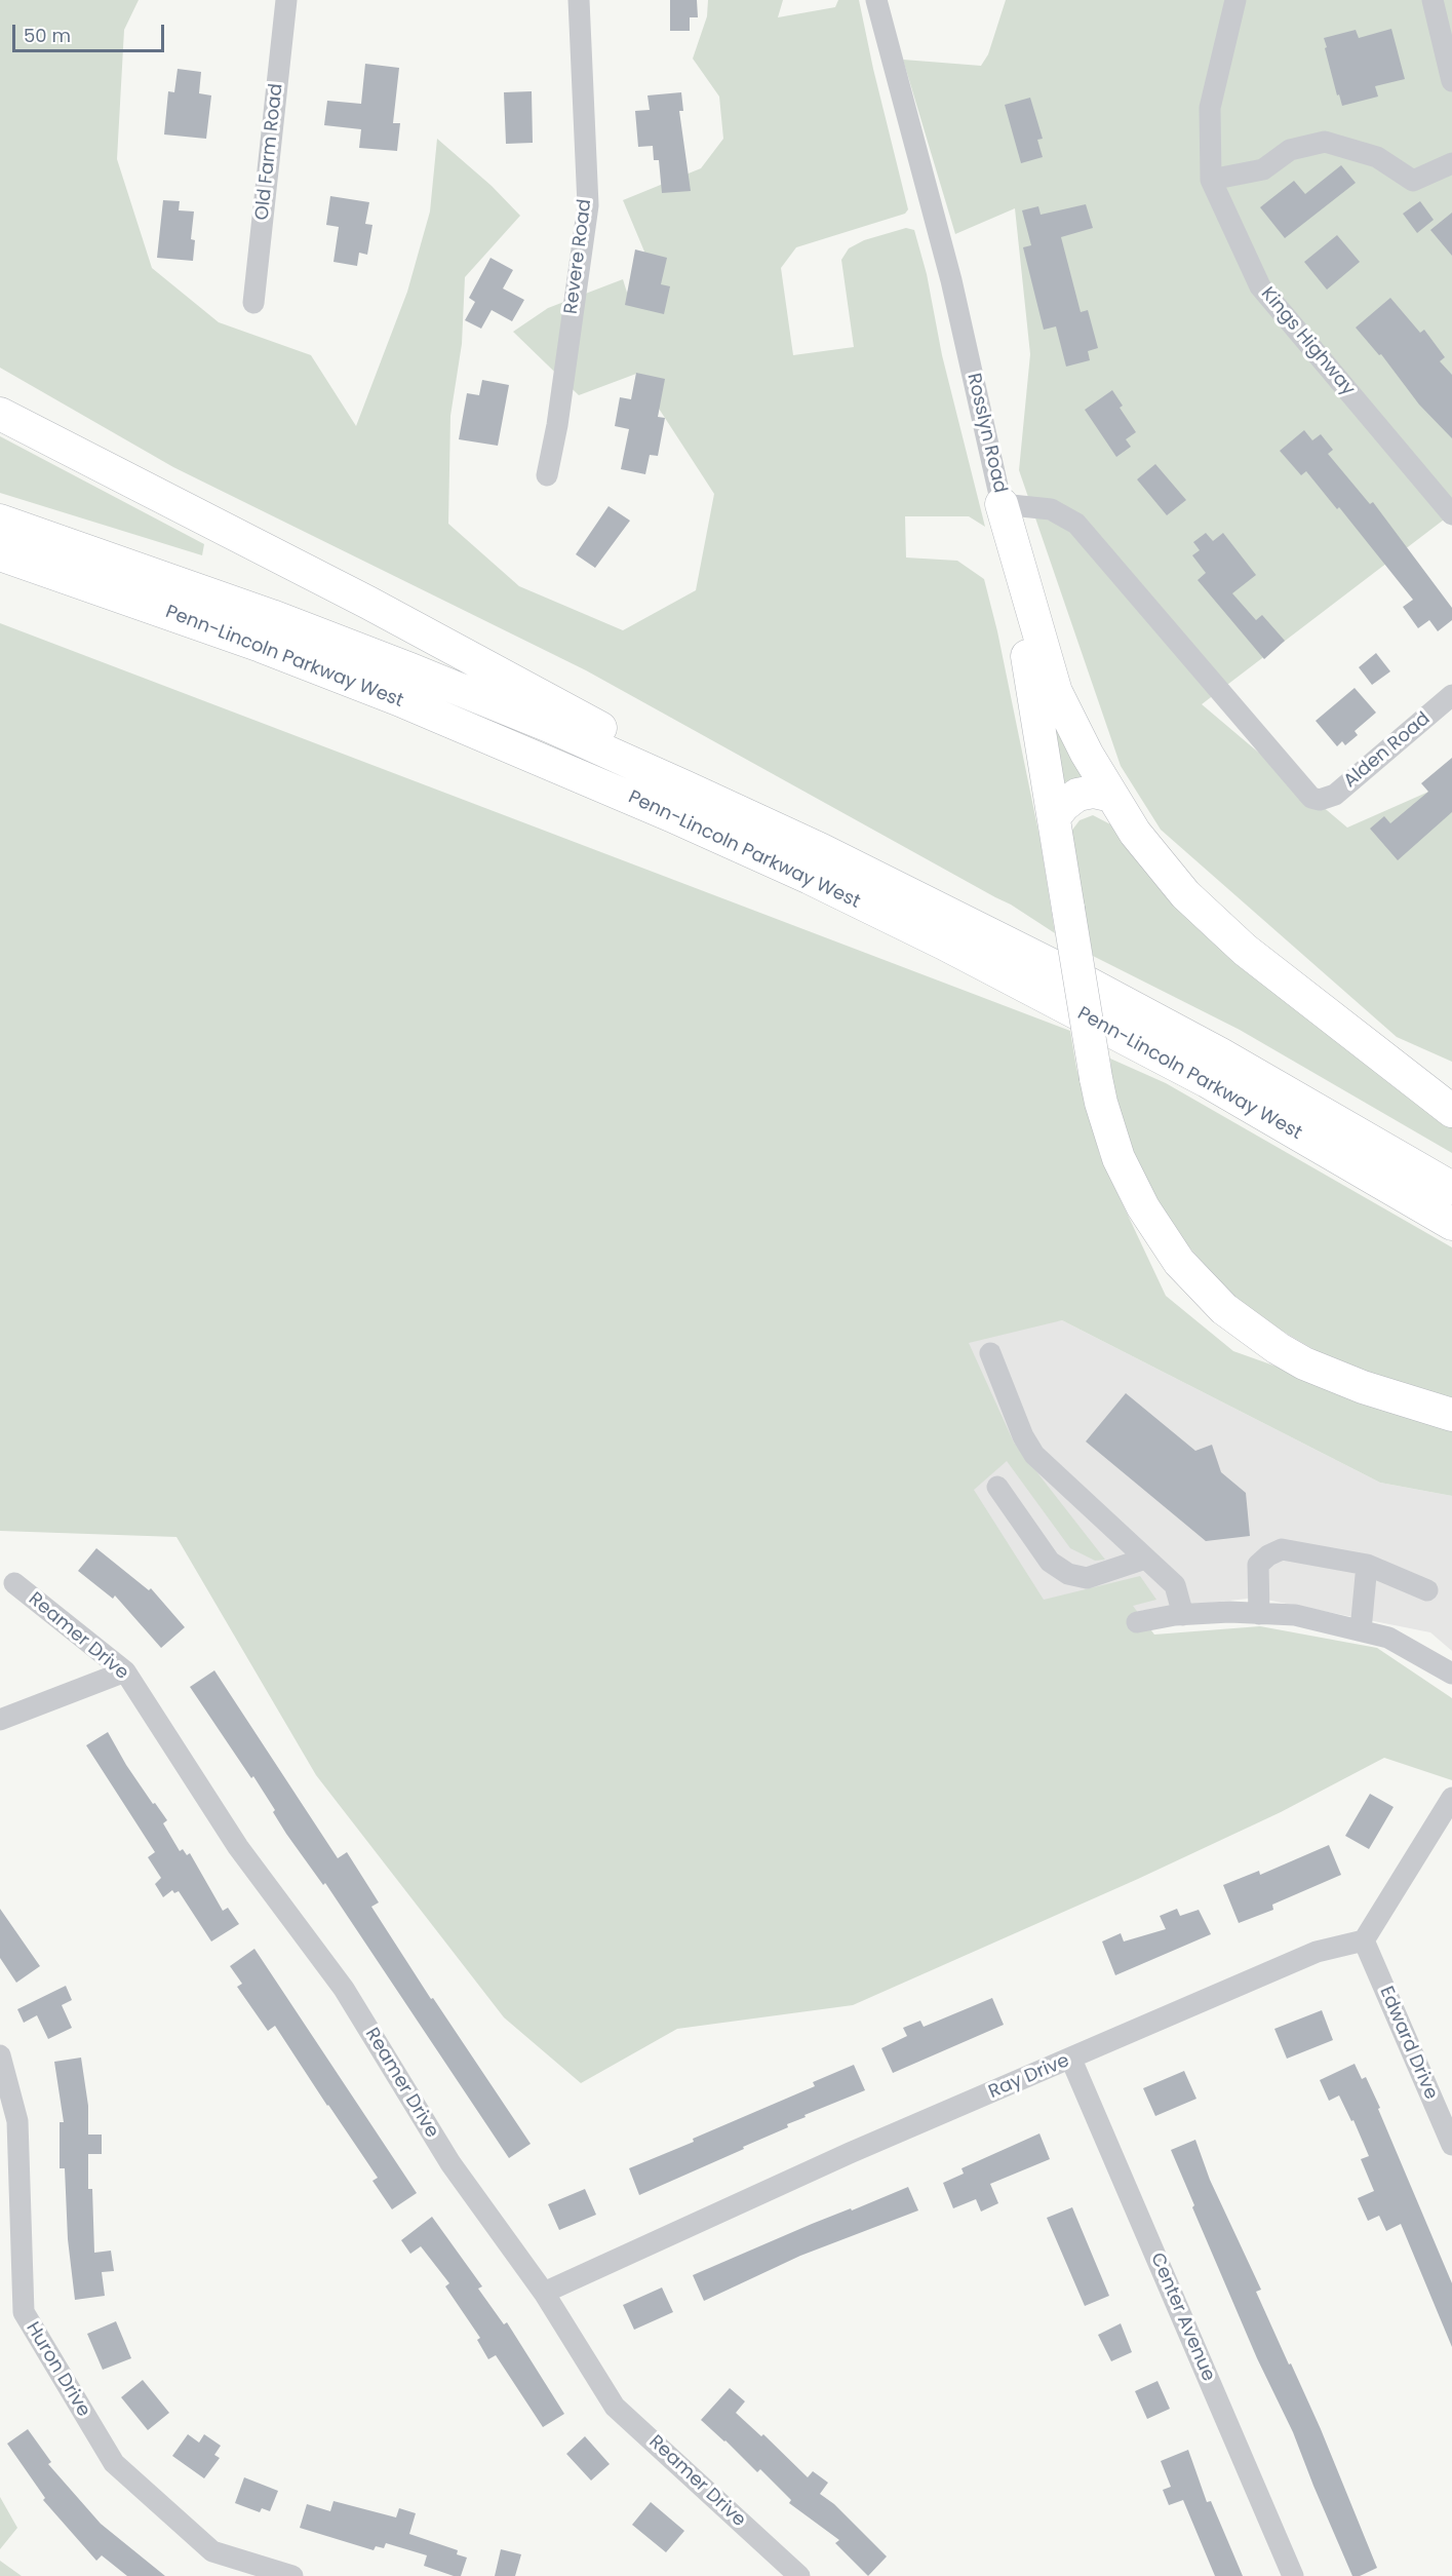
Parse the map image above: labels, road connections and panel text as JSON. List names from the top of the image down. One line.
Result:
{"streets":{"highway":["Penn-Lincoln Parkway West"],"street":["Old Farm Road","Revere Road","Kings Highway","Rosslyn Road","Alden Road","Reamer Drive","Edward Drive","Ray Drive","Center Avenue","Huron Drive"]},"crossings":[["Rosslyn Road","Alden Road"],["Reamer Drive","Ray Drive"],["Edward Drive","Ray Drive"],["Ray Drive","Center Avenue"]],"scale_bar":"50 m"}
